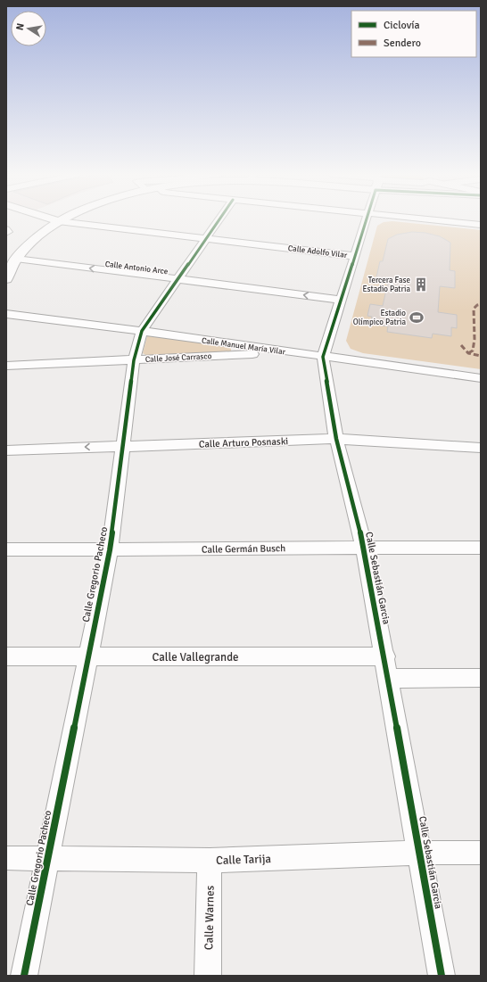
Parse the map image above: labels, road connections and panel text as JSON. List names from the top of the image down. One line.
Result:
{"streets":{"main road":["Calle Adolfo Vilar"],"street":["Calle Antonio Arce","Calle Manuel María Vilar","Calle José Carrasco","Calle Arturo Posnaski","Calle Germán Busch","Calle Gregorio Pacheco","Calle Sebastián Garcia","Calle Vallegrande","Calle Tarija","Calle Warnes"]},"crossings":[["Calle Adolfo Vilar","Calle Gregorio Pacheco"],["Calle Adolfo Vilar","Calle Sebastián Garcia"],["Calle Antonio Arce","Calle Gregorio Pacheco"],["Calle Antonio Arce","Calle Sebastián Garcia"],["Calle Manuel María Vilar","Calle José Carrasco"],["Calle Manuel María Vilar","Calle Gregorio Pacheco"],["Calle Manuel María Vilar","Calle Sebastián Garcia"],["Calle José Carrasco","Calle Gregorio Pacheco"],["Calle Arturo Posnaski","Calle Gregorio Pacheco"],["Calle Arturo Posnaski","Calle Sebastián Garcia"],["Calle Germán Busch","Calle Gregorio Pacheco"],["Calle Germán Busch","Calle Sebastián Garcia"],["Calle Gregorio Pacheco","Calle Vallegrande"],["Calle Gregorio Pacheco","Calle Tarija"],["Calle Sebastián Garcia","Calle Vallegrande"],["Calle Sebastián Garcia","Calle Tarija"],["Calle Tarija","Calle Warnes"]],"one_way":["Calle Antonio Arce"],"places":{"building":["Tercera Fase Estadio Patria"],"sports":["Estadio Olímpico Patria"]},"legend":["Ciclovía","Sendero"],"north":"left"}
